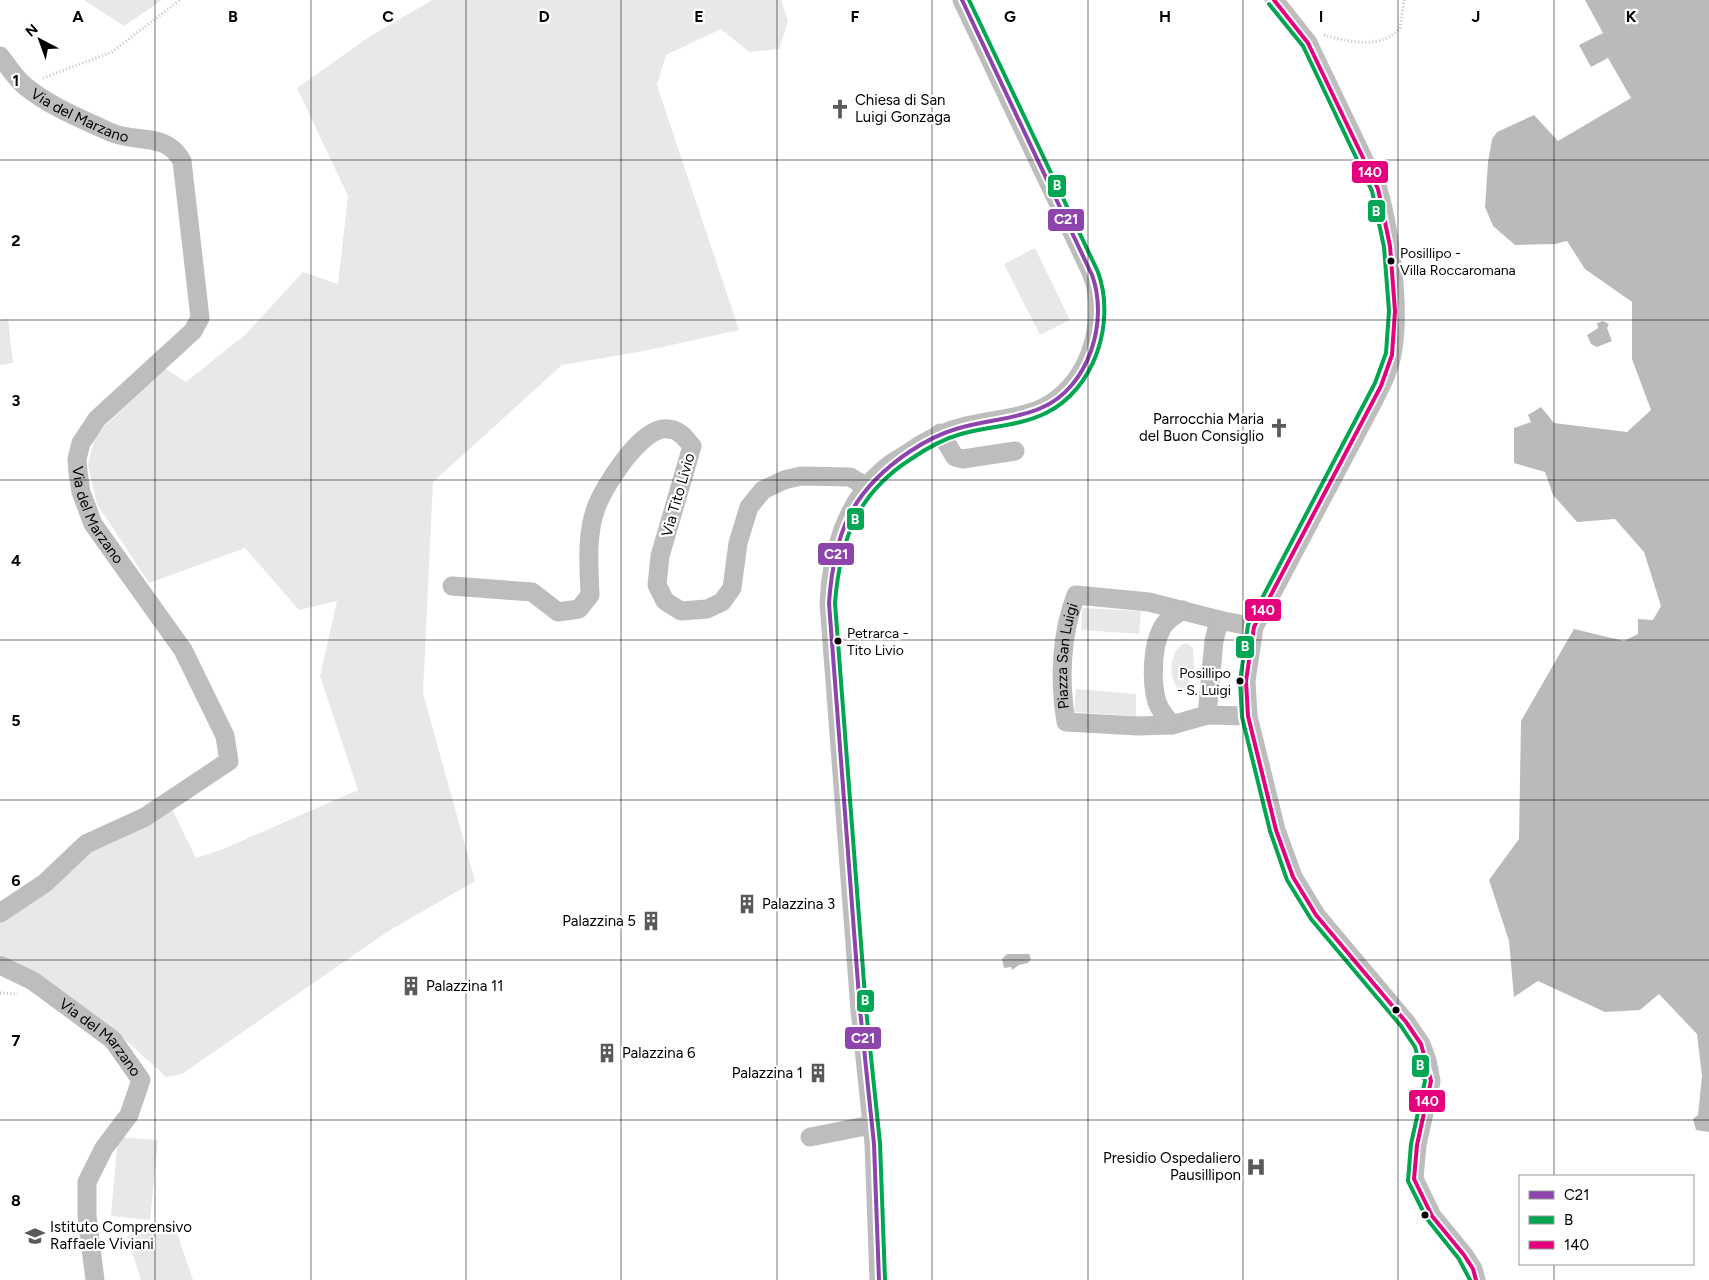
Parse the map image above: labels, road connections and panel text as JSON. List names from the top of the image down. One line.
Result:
{"streets":{"street":["Via del Marzano","Via Tito Livio","Piazza San Luigi"]},"places":{"church":["Chiesa di San Luigi Gonzaga","Parrocchia Maria del Buon Consiglio"],"other":["Posillipo - Villa Roccaromana","Petrarca - Tito Livio","Posillipo - S. Luigi"],"building":["Palazzina 3","Palazzina 5","Palazzina 11","Palazzina 6","Palazzina 1"],"hospital":["Presidio Ospedaliero Pausillipon"],"school or university":["Istituto Comprensivo Raffaele Viviani"]},"lines":["transit line C21","transit line B","transit line 140"],"legend":["C21","B","140"],"north":"top left","grid":{"columns":["A","B","C","D","E","F","G","H","I","J","K"],"rows":["1","2","3","4","5","6","7","8"]}}
